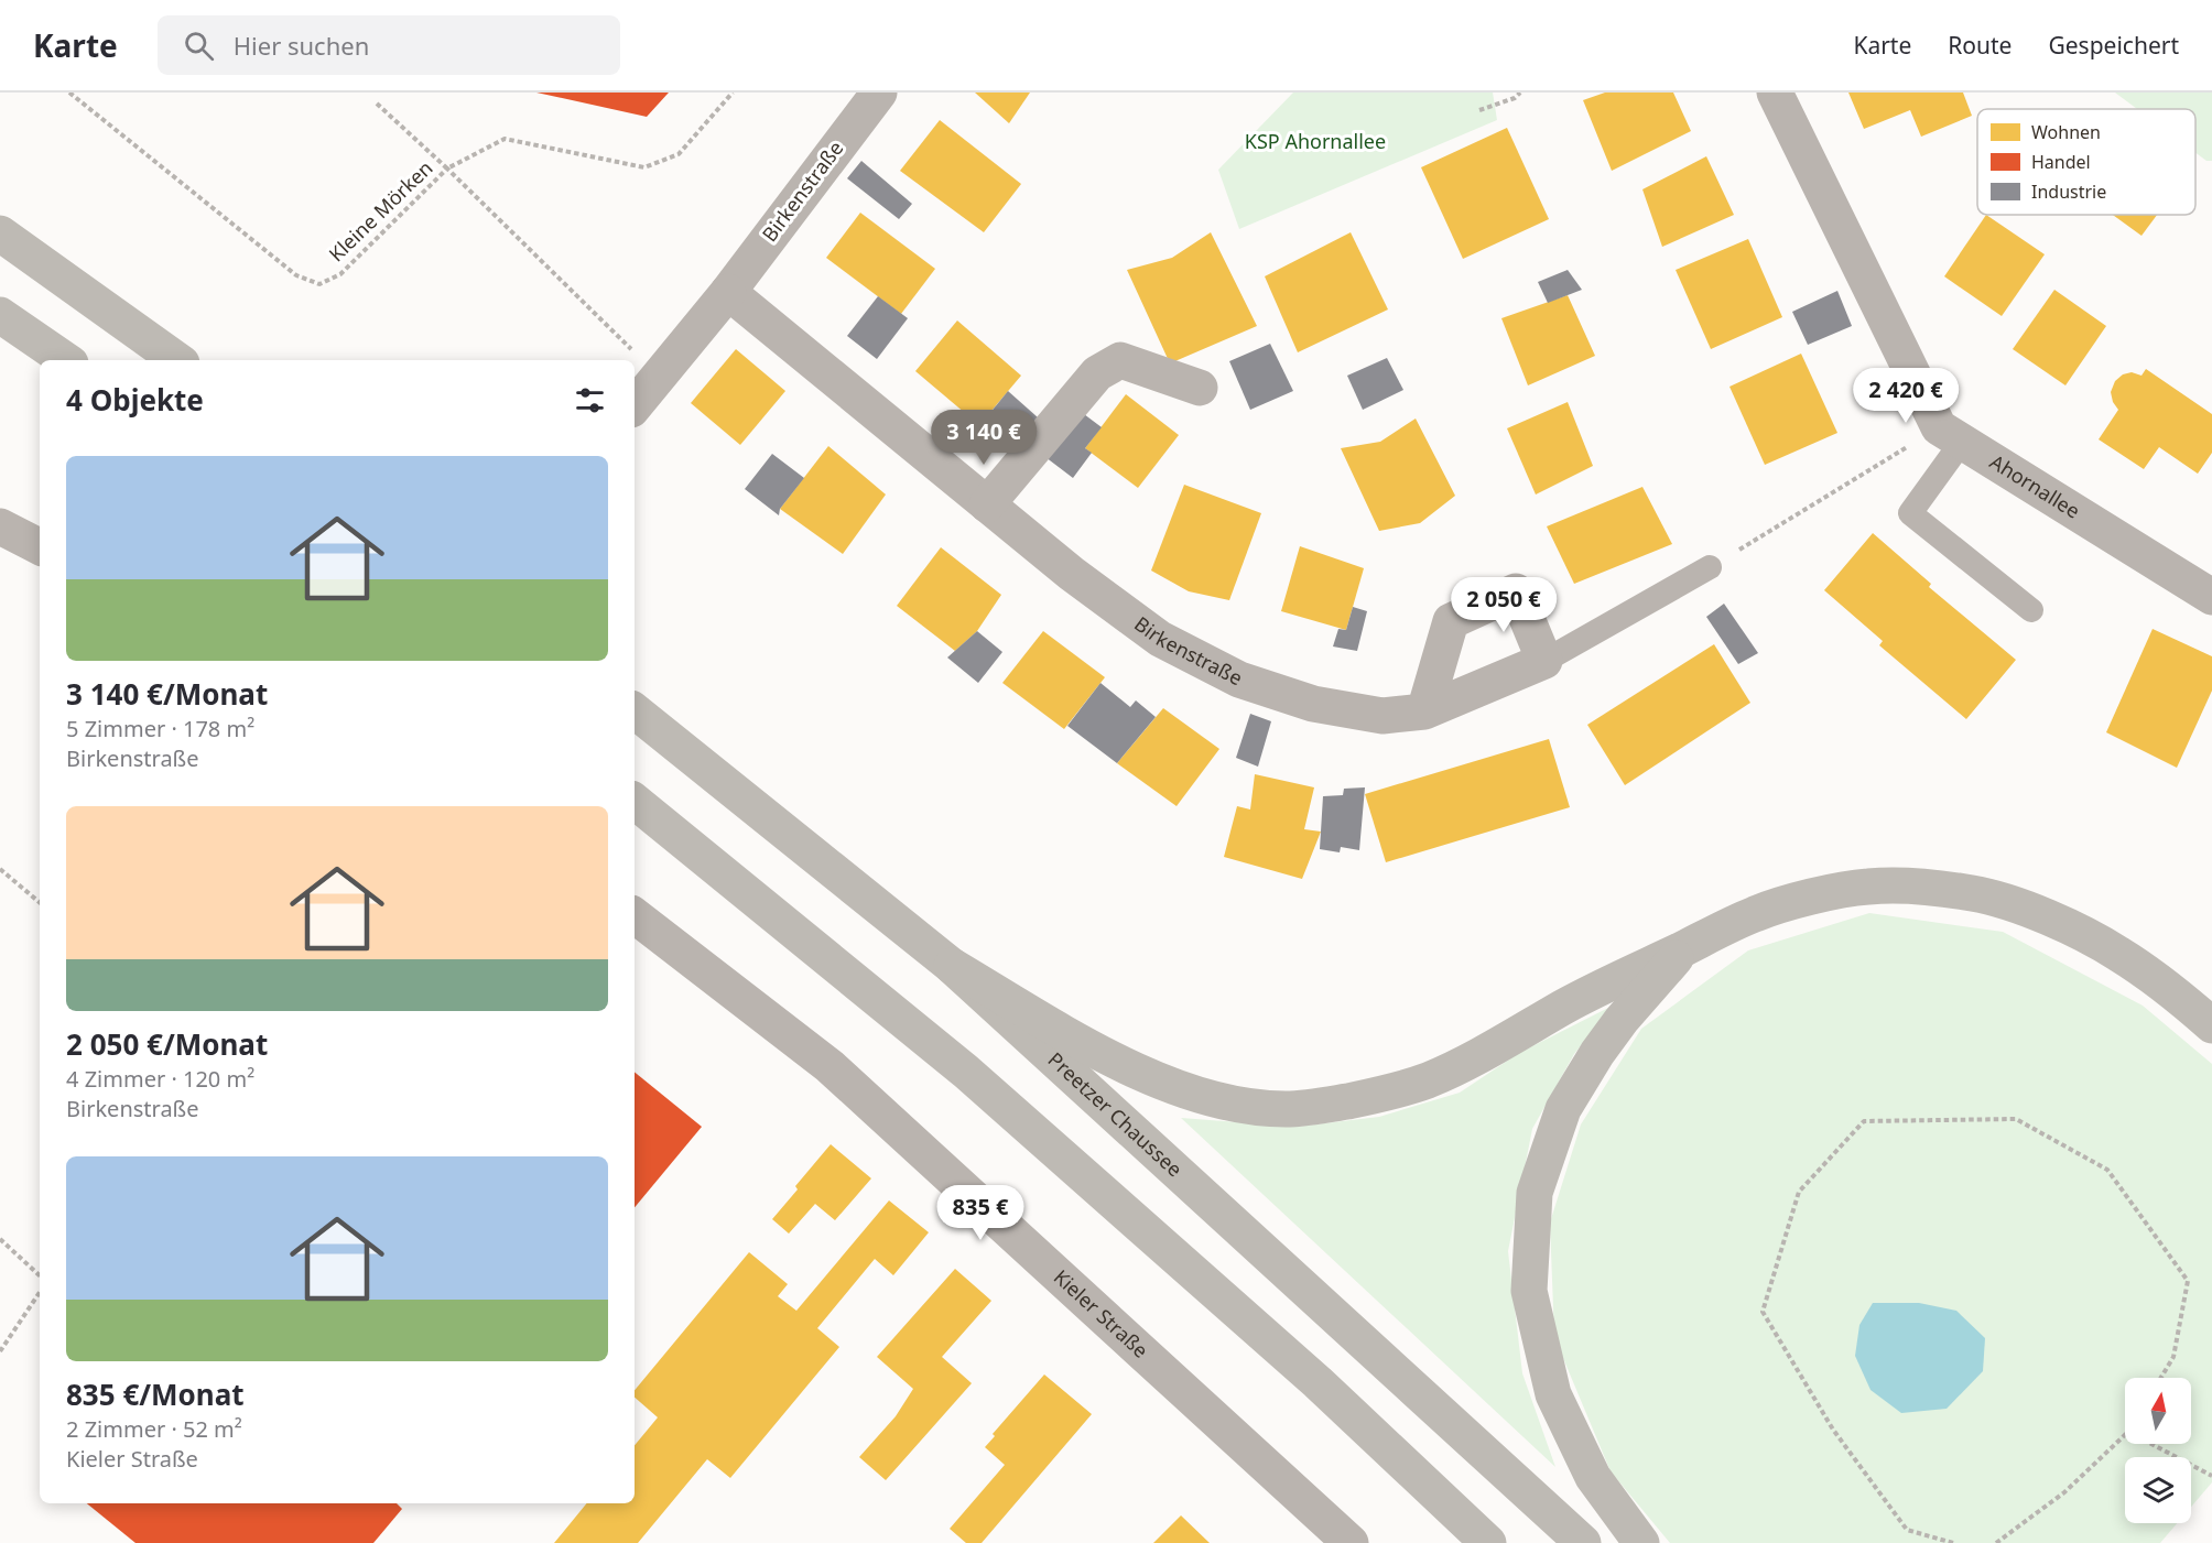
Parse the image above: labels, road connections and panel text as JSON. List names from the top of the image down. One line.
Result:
{"streets":{"highway":["Preetzer Chaussee"],"street":["Birkenstraße","Ahornallee","Kieler Straße"],"path":["Kleine Mörken"]},"crossings":[["Birkenstraße","Kleine Mörken"]],"parks":["KSP Ahornallee"],"legend":["Wohnen","Handel","Industrie"],"north":"top","page":{"header":"Karte","search":"Hier suchen","nav":["Karte","Route","Gespeichert"],"heading":"4 Objekte","price":["2 420 €","3 140 €","2 050 €","835 €"],"list":[{"name":"3 140 €/Monat","note":"5 Zimmer · 178 m² · Birkenstraße"},{"name":"2 050 €/Monat","note":"4 Zimmer · 120 m² · Birkenstraße"},{"name":"835 €/Monat","note":"2 Zimmer · 52 m² · Kieler Straße"}]}}
